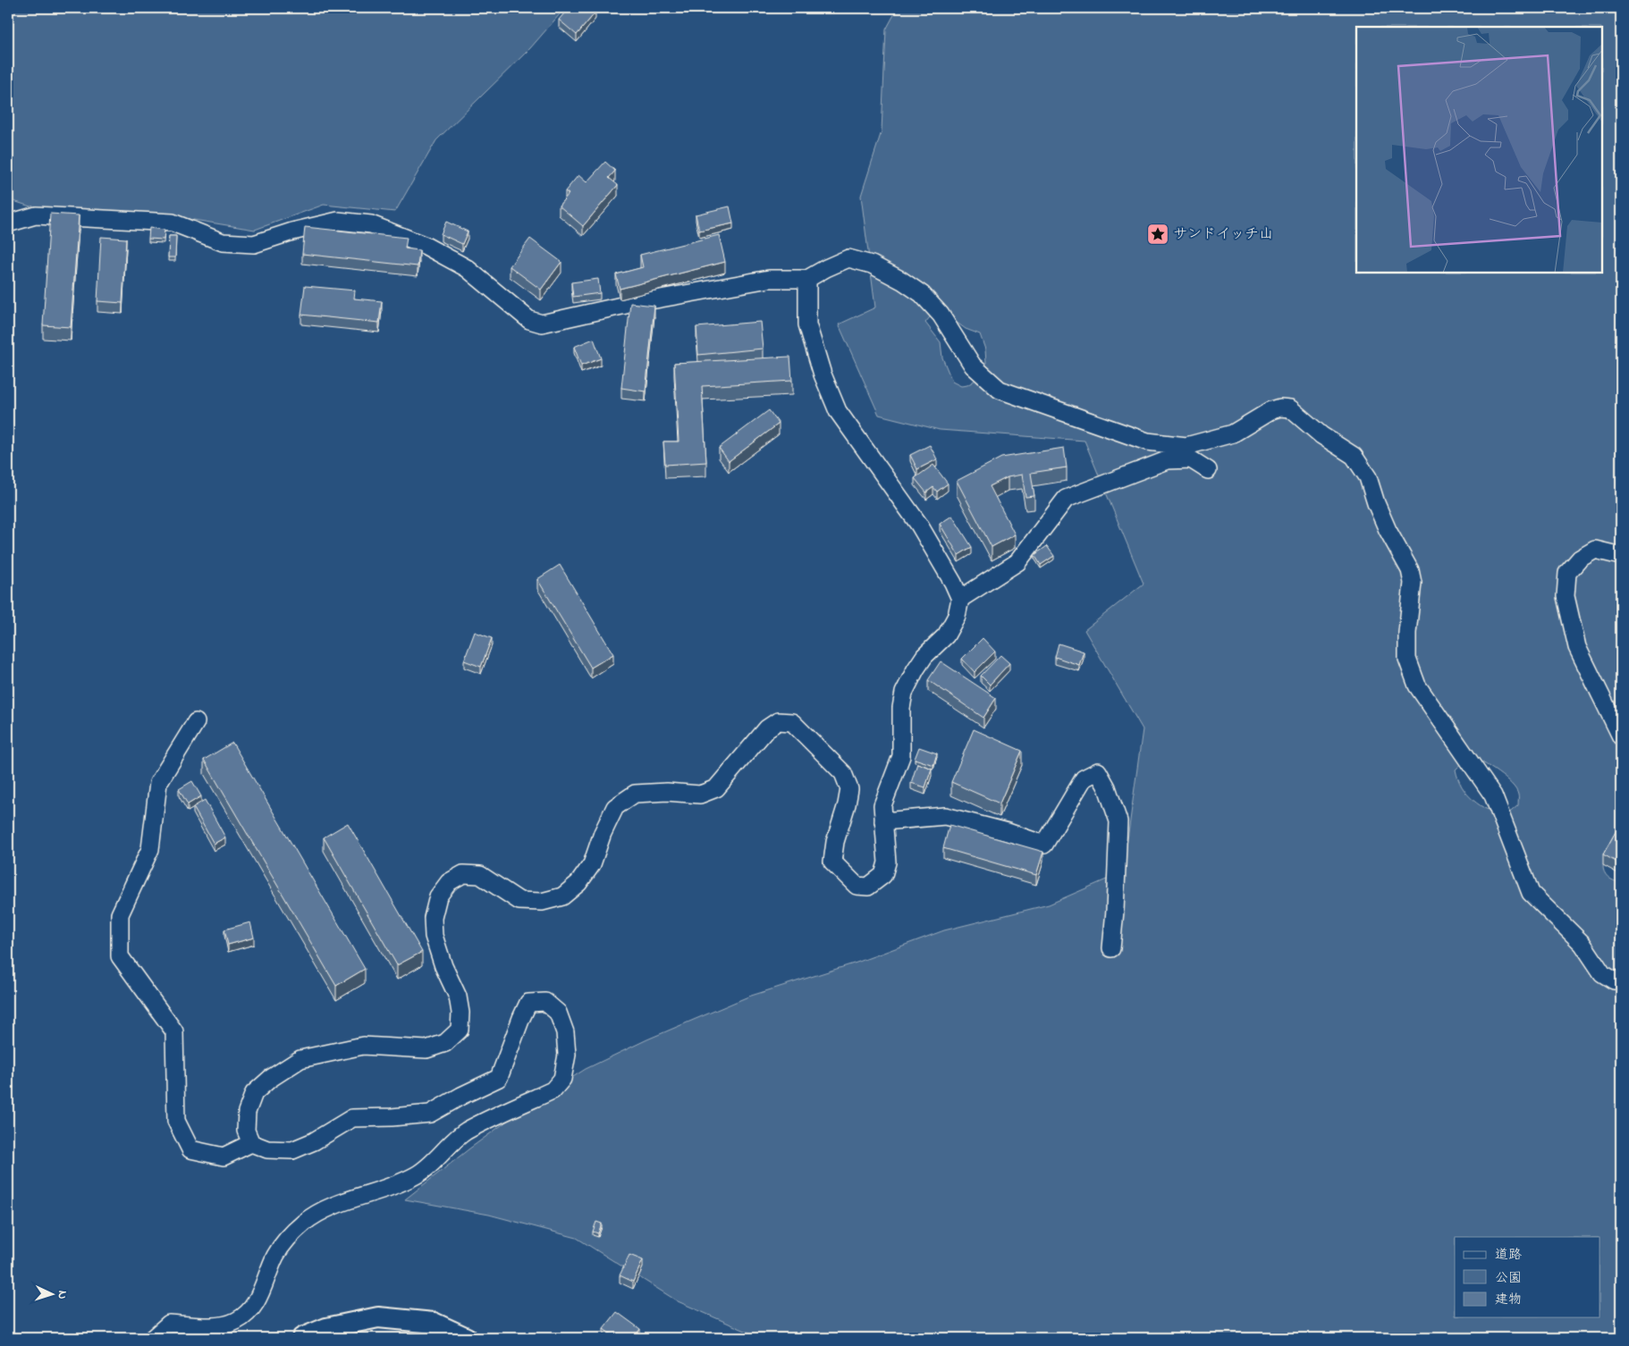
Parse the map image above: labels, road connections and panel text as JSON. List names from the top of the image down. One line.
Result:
{"places":{"place":["サンドイッチ山"]},"legend":["道路","公園","建物"],"north":"right"}
